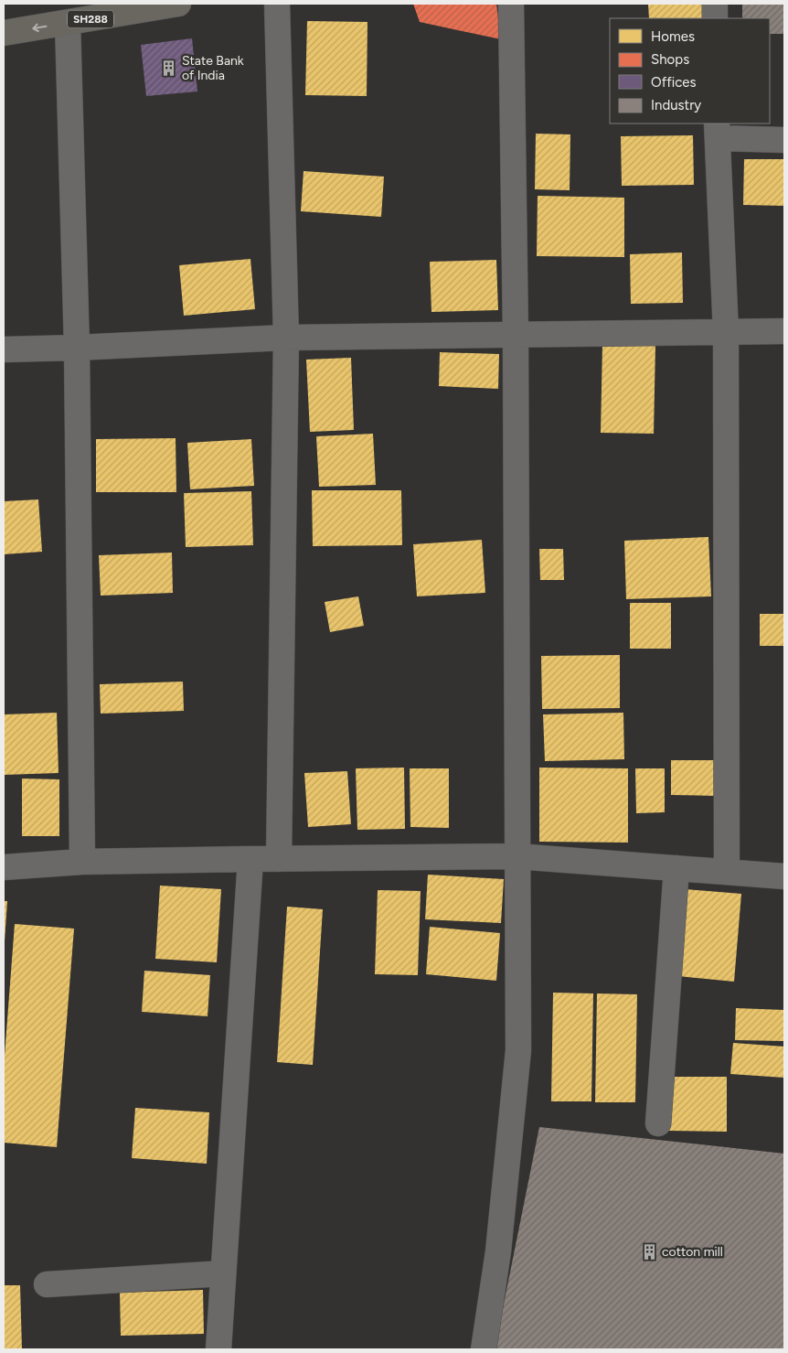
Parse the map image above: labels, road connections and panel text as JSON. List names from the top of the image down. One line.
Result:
{"streets":{"main road":["SH288"]},"places":{"building":["State Bank of India","cotton mill"]},"legend":["Homes","Shops","Offices","Industry"]}
